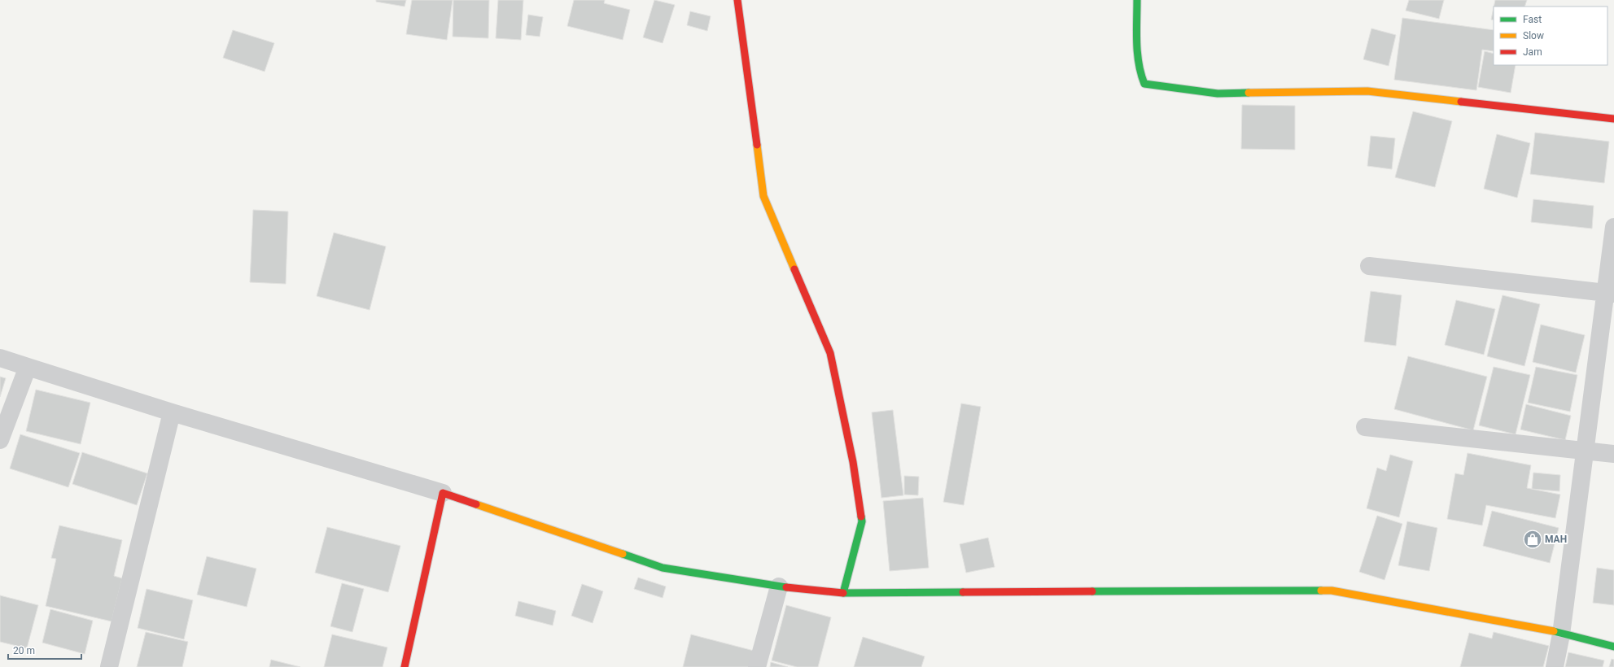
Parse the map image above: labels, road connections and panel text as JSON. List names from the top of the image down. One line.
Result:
{"places":{"shop":["MAH"]},"legend":["Fast","Slow","Jam"],"scale_bar":"20 m"}
